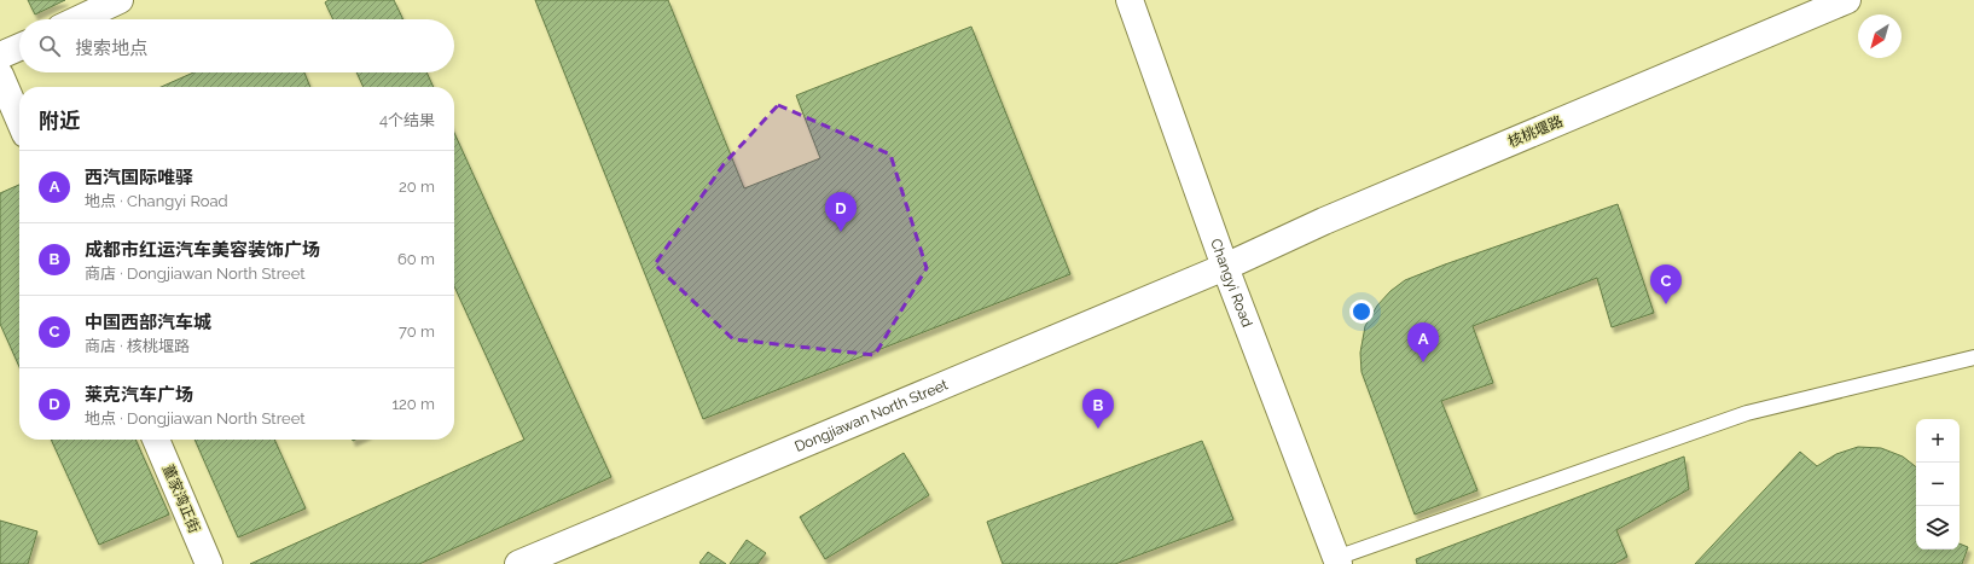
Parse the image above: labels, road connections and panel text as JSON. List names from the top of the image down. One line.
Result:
{"streets":{"street":["核桃堰路","Changyi Road","Dongjiawan North Street","董家湾正街"]},"crossings":[["核桃堰路","Changyi Road"],["核桃堰路","Dongjiawan North Street"],["Changyi Road","Dongjiawan North Street"]],"north":"bottom left","page":{"search":"搜索地点","heading":["附近","4个结果"],"list":[{"mark":"A","name":"西汽国际唯驿","note":"地点 · Changyi Road","value":"20 m"},{"mark":"B","name":"成都市红运汽车美容装饰广场","note":"商店 · Dongjiawan North Street","value":"60 m"},{"mark":"C","name":"中国西部汽车城","note":"商店 · 核桃堰路","value":"70 m"},{"mark":"D","name":"莱克汽车广场","note":"地点 · Dongjiawan North Street","value":"120 m"}],"pins":["D","C","A","B"],"map_buttons":["+","−"]}}
